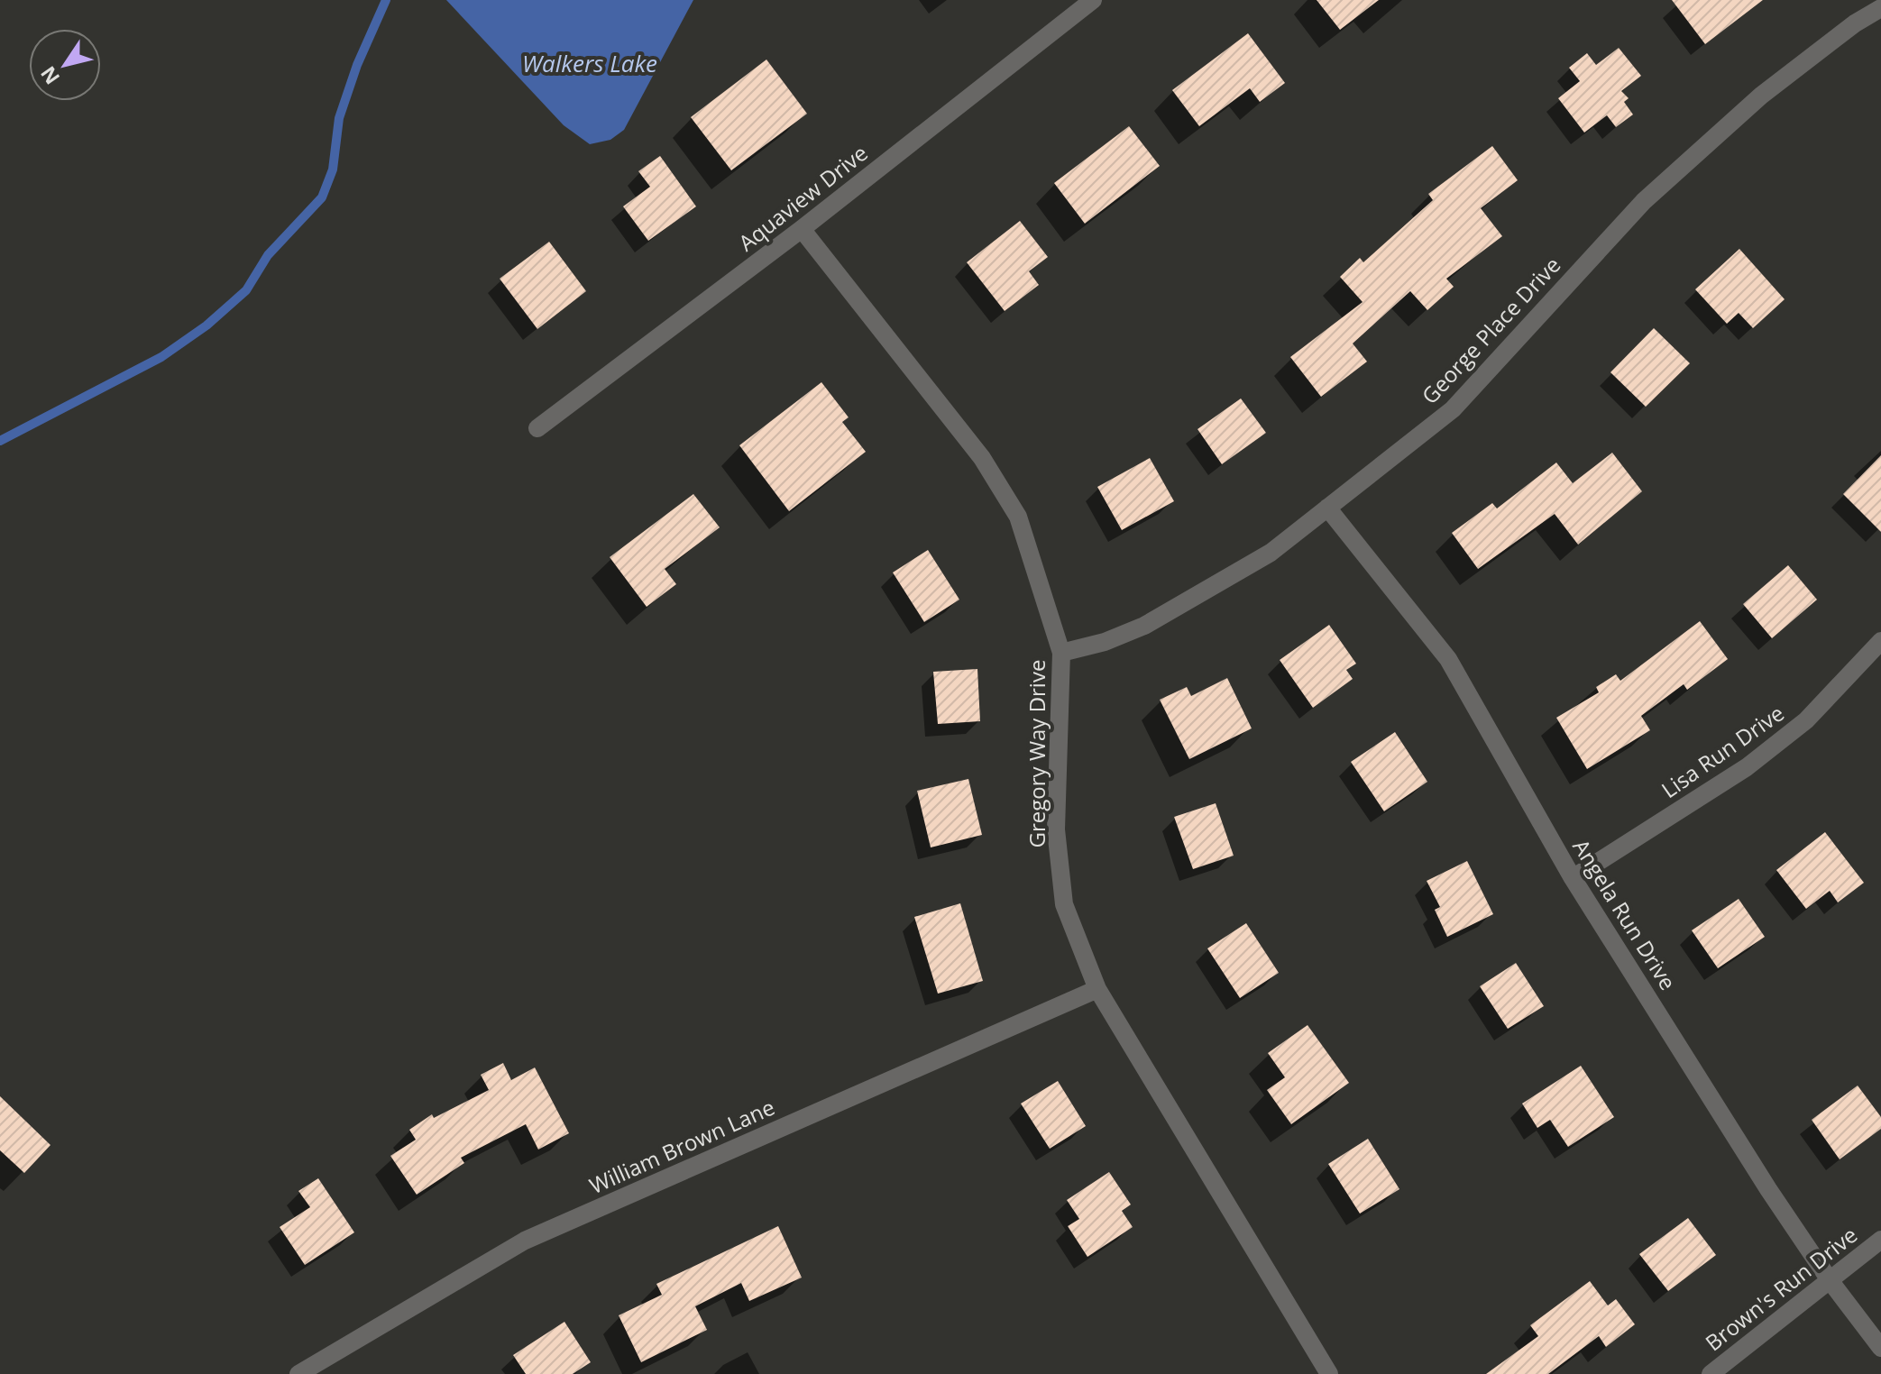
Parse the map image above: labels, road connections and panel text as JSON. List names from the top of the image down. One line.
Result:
{"streets":{"street":["Aquaview Drive","George Place Drive","Lisa Run Drive","Gregory Way Drive","Angela Run Drive","William Brown Lane","Brown's Run Drive"]},"crossings":[["Aquaview Drive","Gregory Way Drive"],["George Place Drive","Gregory Way Drive"],["George Place Drive","Angela Run Drive"],["Lisa Run Drive","Angela Run Drive"],["Gregory Way Drive","William Brown Lane"],["Angela Run Drive","Brown's Run Drive"]],"water":["Walkers Lake"],"north":"bottom left"}
